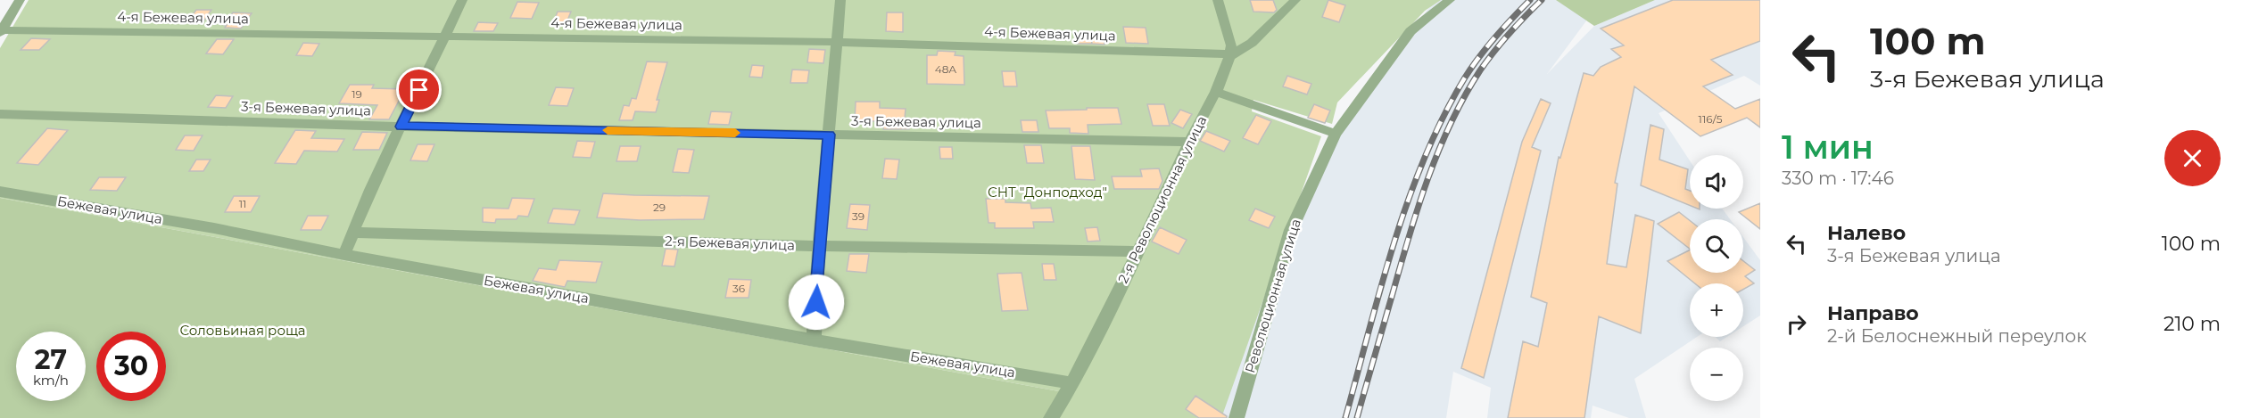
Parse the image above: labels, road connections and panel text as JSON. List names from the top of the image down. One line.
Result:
{"streets":{"street":["4-я Бежевая улица","3-я Бежевая улица","2-я Революционная улица","Бежевая улица","2-я Бежевая улица","Революционная улица"]},"crossings":[["4-я Бежевая улица","2-я Революционная улица"],["3-я Бежевая улица","2-я Революционная улица"],["2-я Революционная улица","Бежевая улица"],["2-я Революционная улица","2-я Бежевая улица"]],"parks":["СНТ \"Донподход\"","Соловьиная роща"],"house_numbers":["48А","19","116/5","11","29","39","36"],"page":{"turn":["100 m","3-я Бежевая улица"],"heading":["1 мин","330 m · 17:46"],"map_buttons":["+","−"],"list":[{"name":"Налево","note":"3-я Бежевая улица","value":"100 m"},{"name":"Направо","note":"2-й Белоснежный переулок","value":"210 m"}],"speed":"27 km/h","limit":"30"}}
